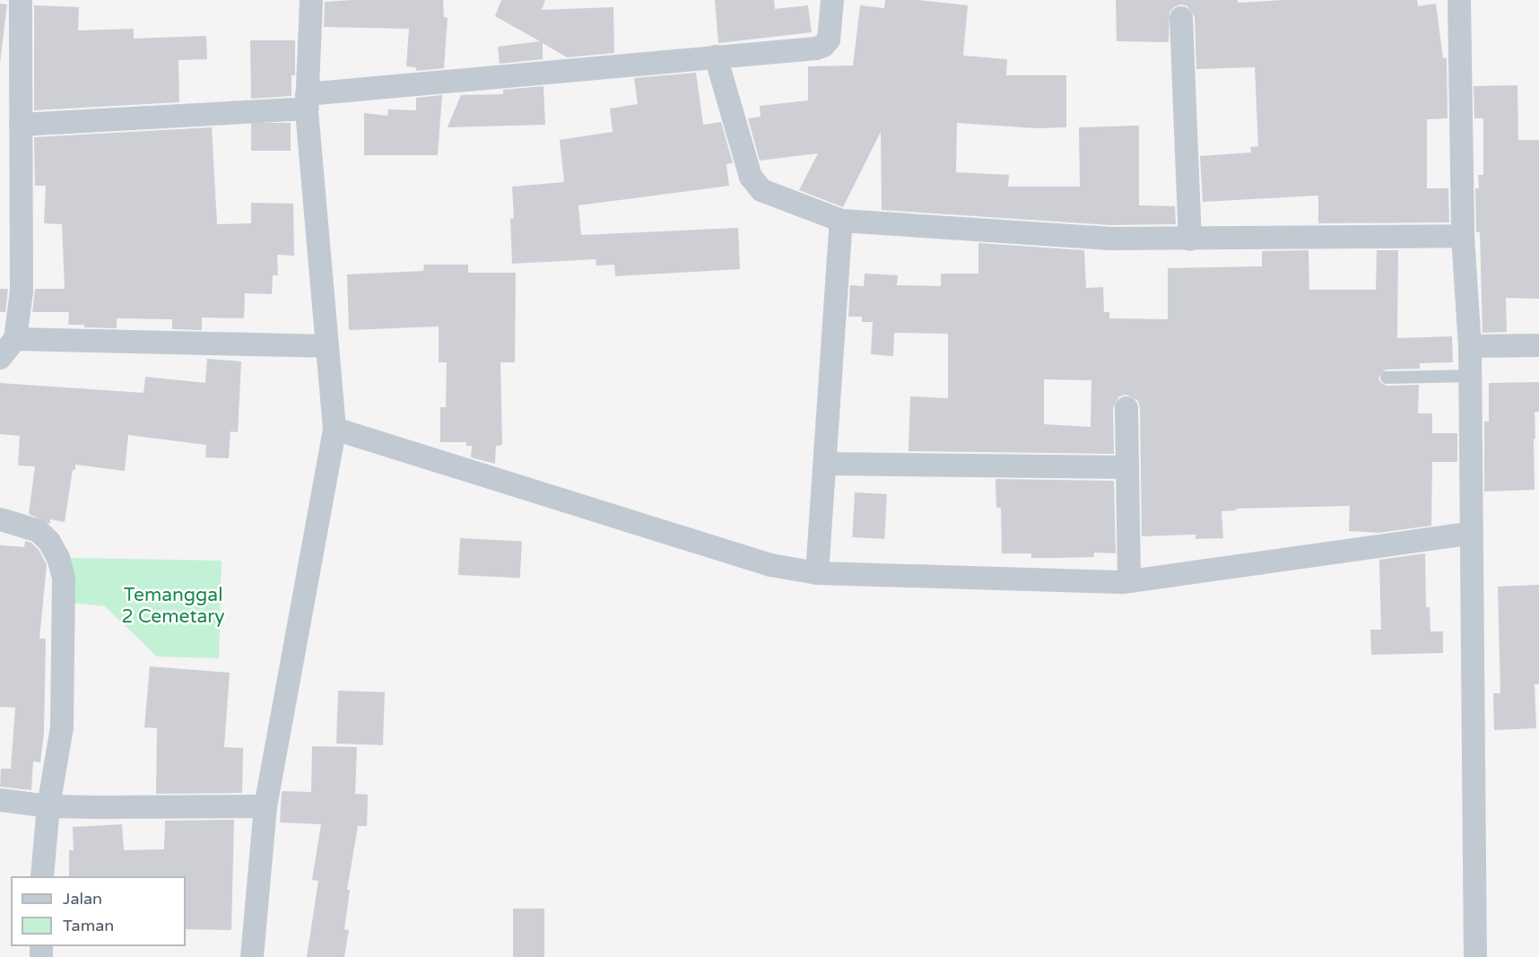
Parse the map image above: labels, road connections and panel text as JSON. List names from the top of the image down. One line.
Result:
{"parks":["Temanggal 2 Cemetary"],"legend":["Jalan","Taman"]}
